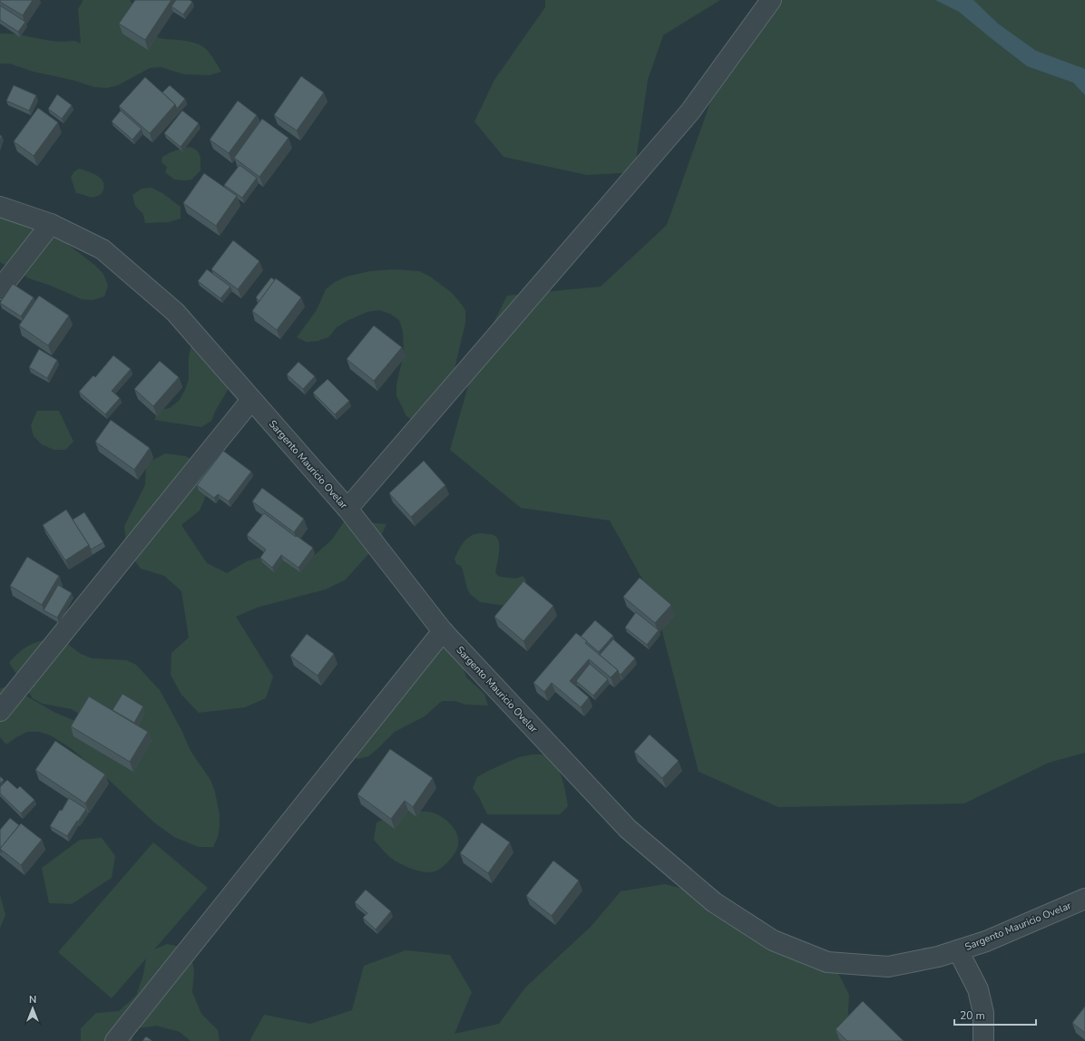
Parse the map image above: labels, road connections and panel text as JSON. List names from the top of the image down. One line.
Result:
{"streets":{"street":["Sargento Mauricio Ovelar"]},"scale_bar":"20 m","north":"top"}
